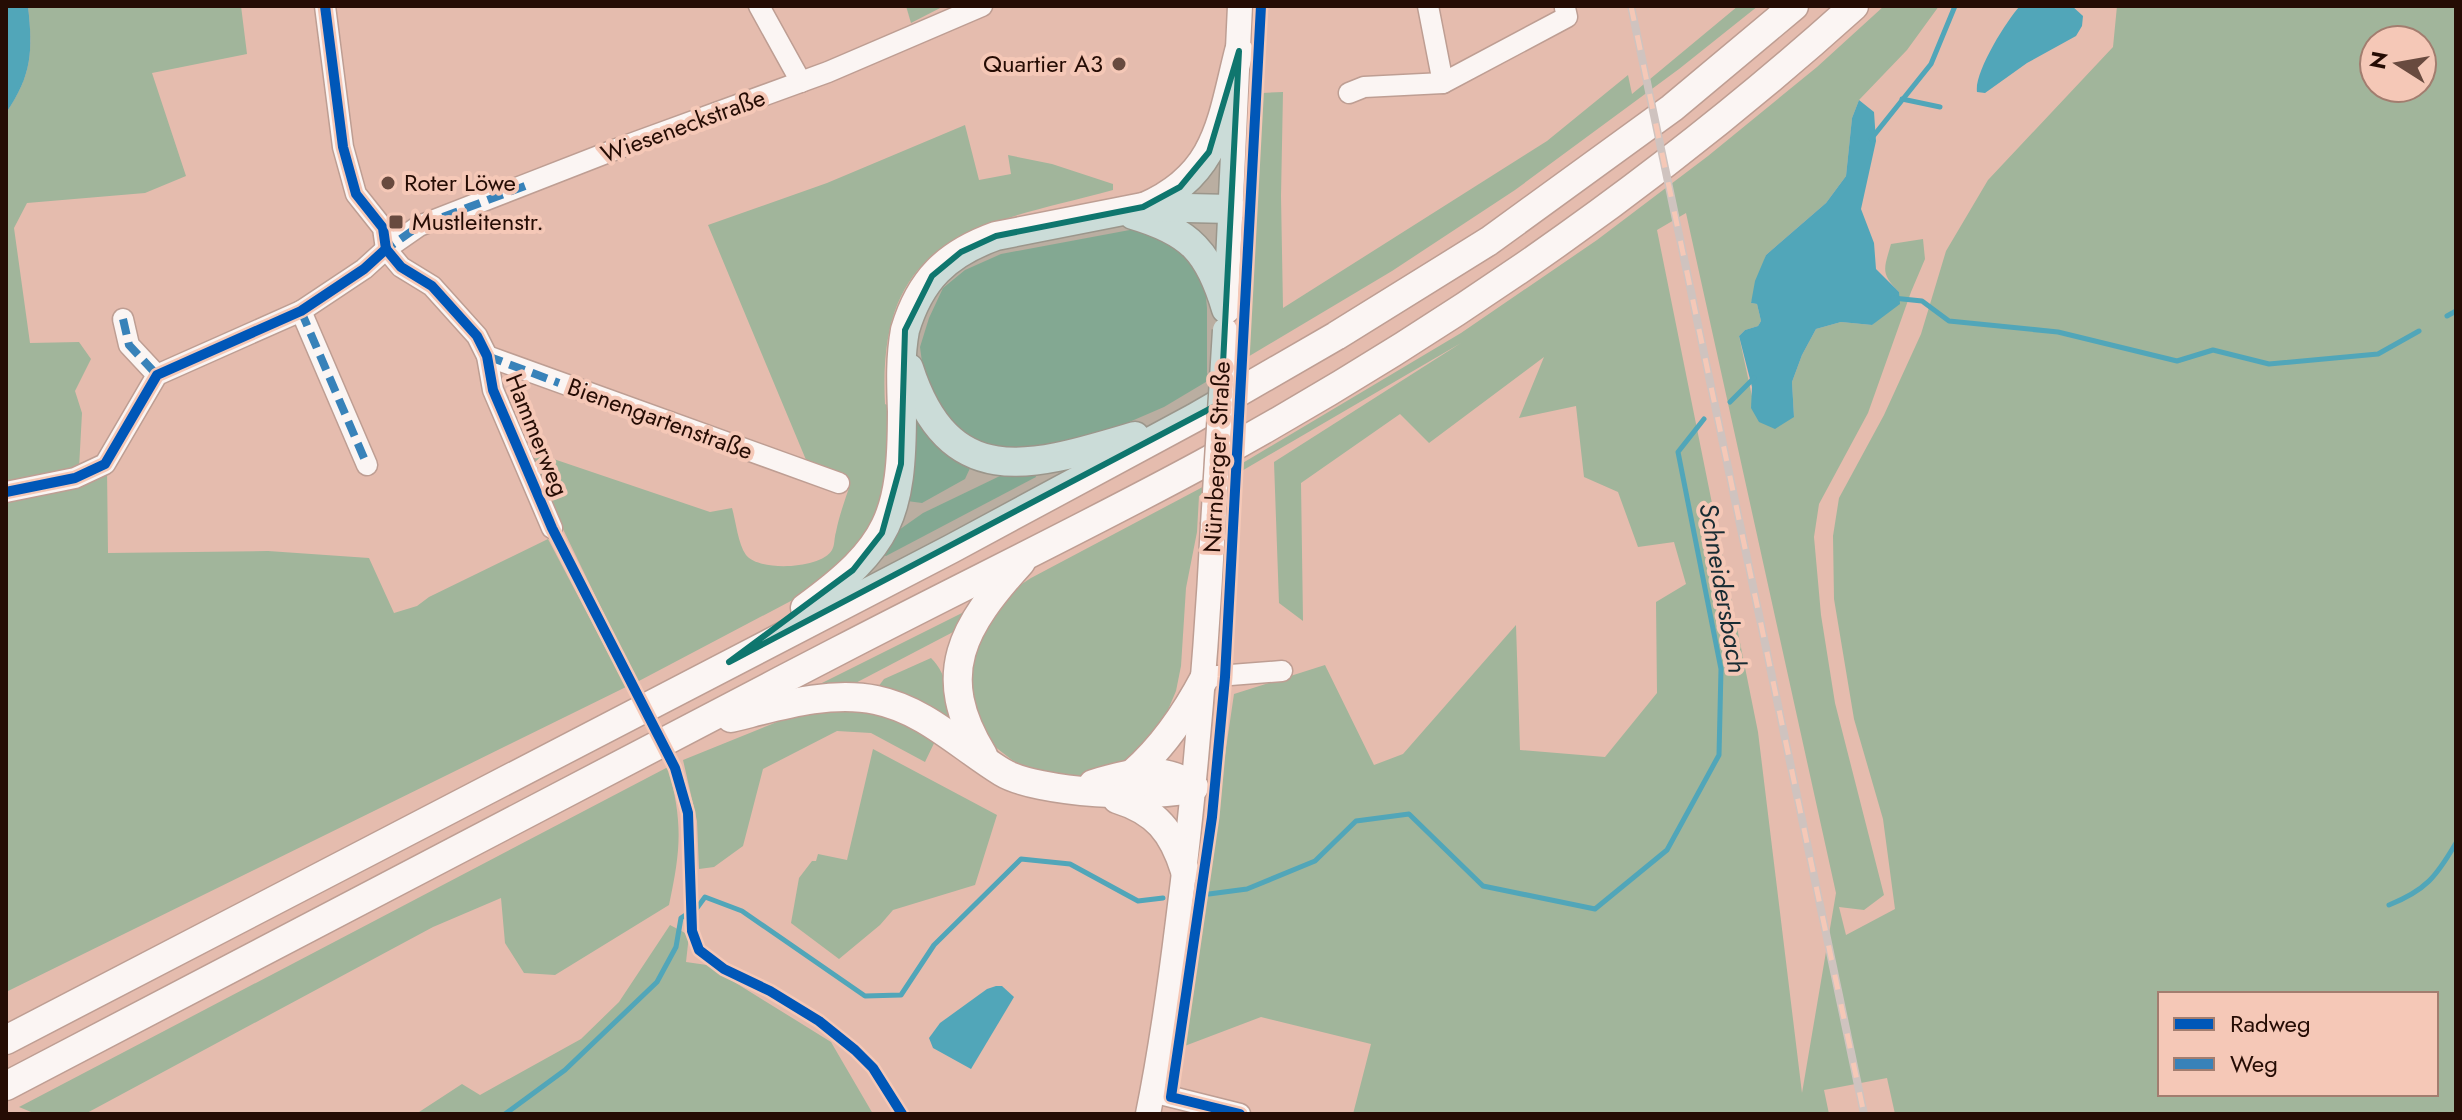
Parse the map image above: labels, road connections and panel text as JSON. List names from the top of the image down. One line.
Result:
{"streets":{"main road":["Nürnberger Straße"],"street":["Wieseneckstraße","Bienengartenstraße","Hammerweg"]},"crossings":[["Bienengartenstraße","Hammerweg"]],"water":["Schneidersbach"],"places":{"other":["Quartier A3","Roter Löwe"],"transit":["Mustleitenstr."]},"legend":["Radweg","Weg"],"north":"left"}
